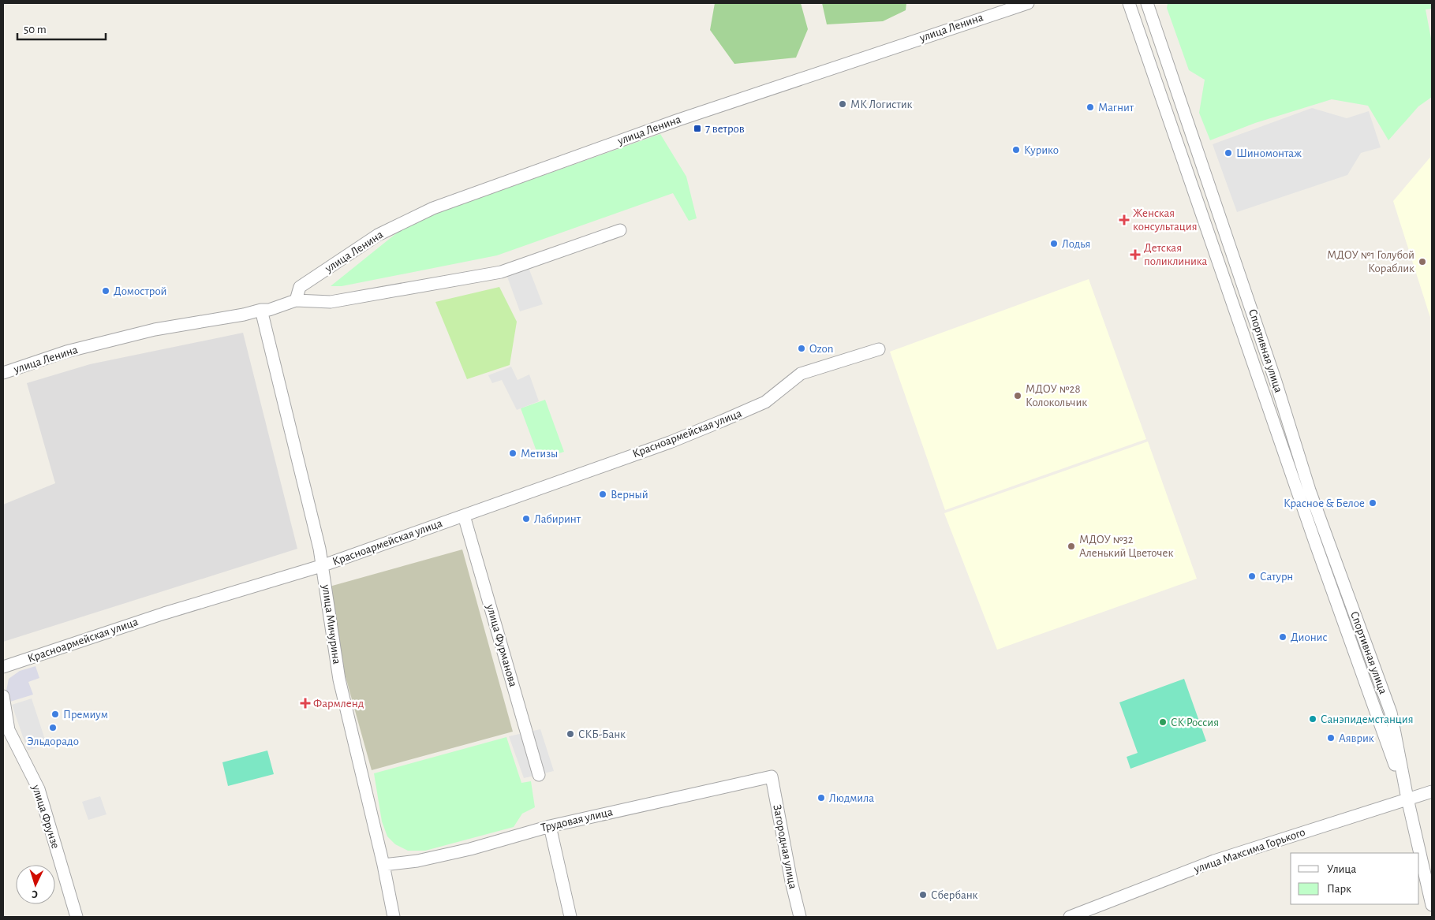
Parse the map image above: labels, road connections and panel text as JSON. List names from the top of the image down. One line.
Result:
{"streets":{"street":["улица Ленина","Спортивная улица","Красноармейская улица","улица Мичурина","улица Фурманова","улица Фрунзе","Трудовая улица","Загородная улица","улица Максима Горького"]},"crossings":[["улица Ленина","улица Мичурина"],["Спортивная улица","улица Максима Горького"],["Красноармейская улица","улица Мичурина"],["Красноармейская улица","улица Фурманова"],["улица Мичурина","Трудовая улица"],["Трудовая улица","Загородная улица"]],"places":{"other":["МК Логистик","Магнит","Курико","Шиномонтаж","Лодья","МДОУ №1 Голубой Кораблик","Домострой","Ozon","МДОУ №28 Колокольчик","Метизы","Верный","Красное & Белое","Лабиринт","МДОУ №32 Аленький Цветочек","Сатурн","Дионис","Премиум","Санэпидемстанция","СК Россия","Эльдорадо","СКБ-Банк","Аяврик","Людмила","Сбербанк"],"transit":["7 ветров"],"health":["Женская консультация","Детская поликлиника","Фармленд"]},"legend":["Улица","Парк"],"scale_bar":"50 m","north":"bottom"}
